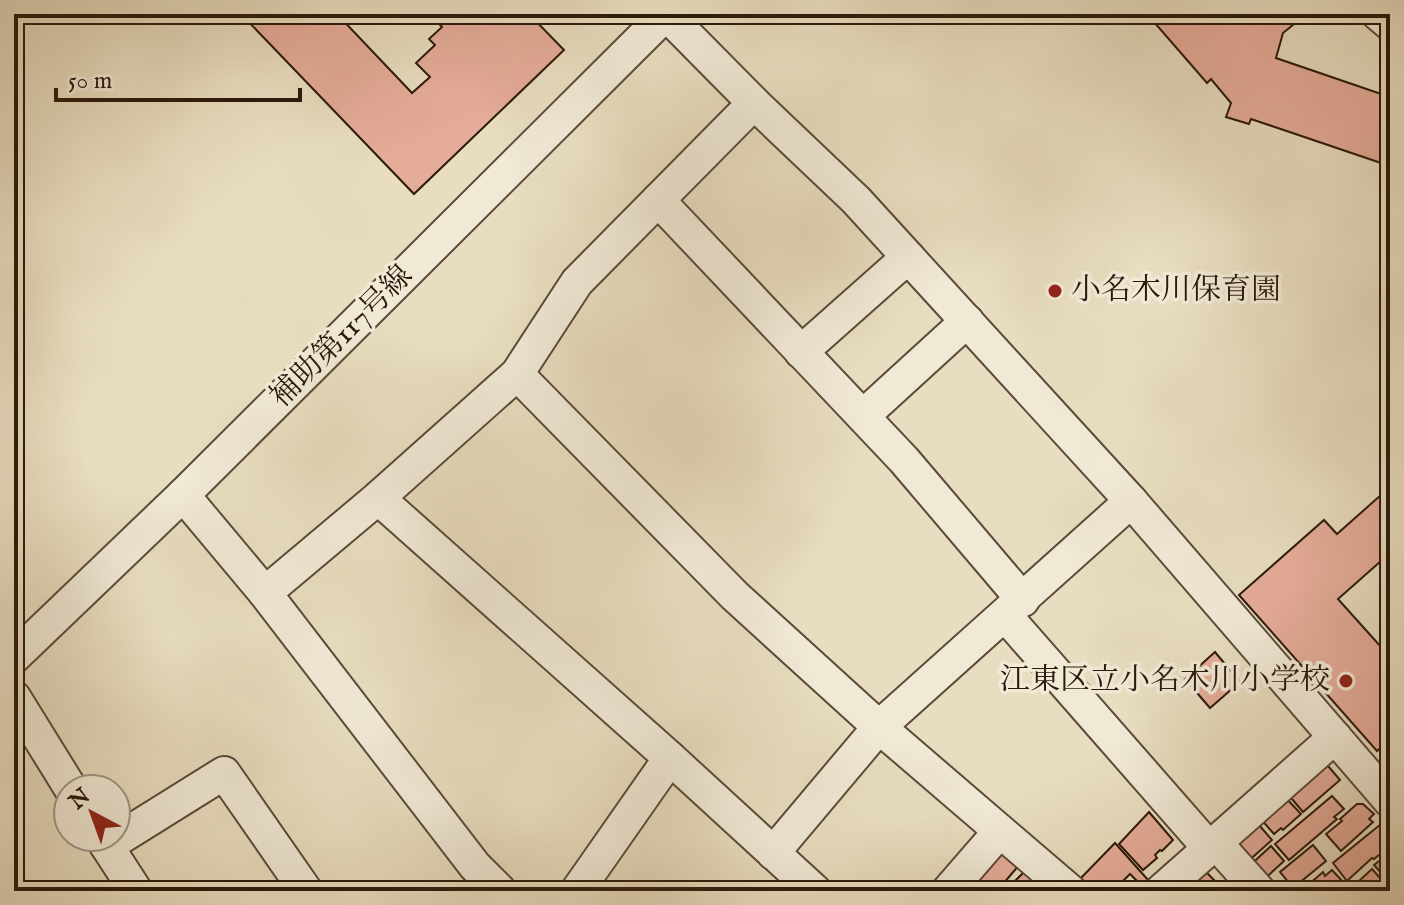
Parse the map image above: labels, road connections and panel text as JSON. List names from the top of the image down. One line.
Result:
{"streets":{"street":["補助第117号線"]},"places":["小名木川保育園","江東区立小名木川小学校"],"scale_bar":"50 m","north":"top left"}
